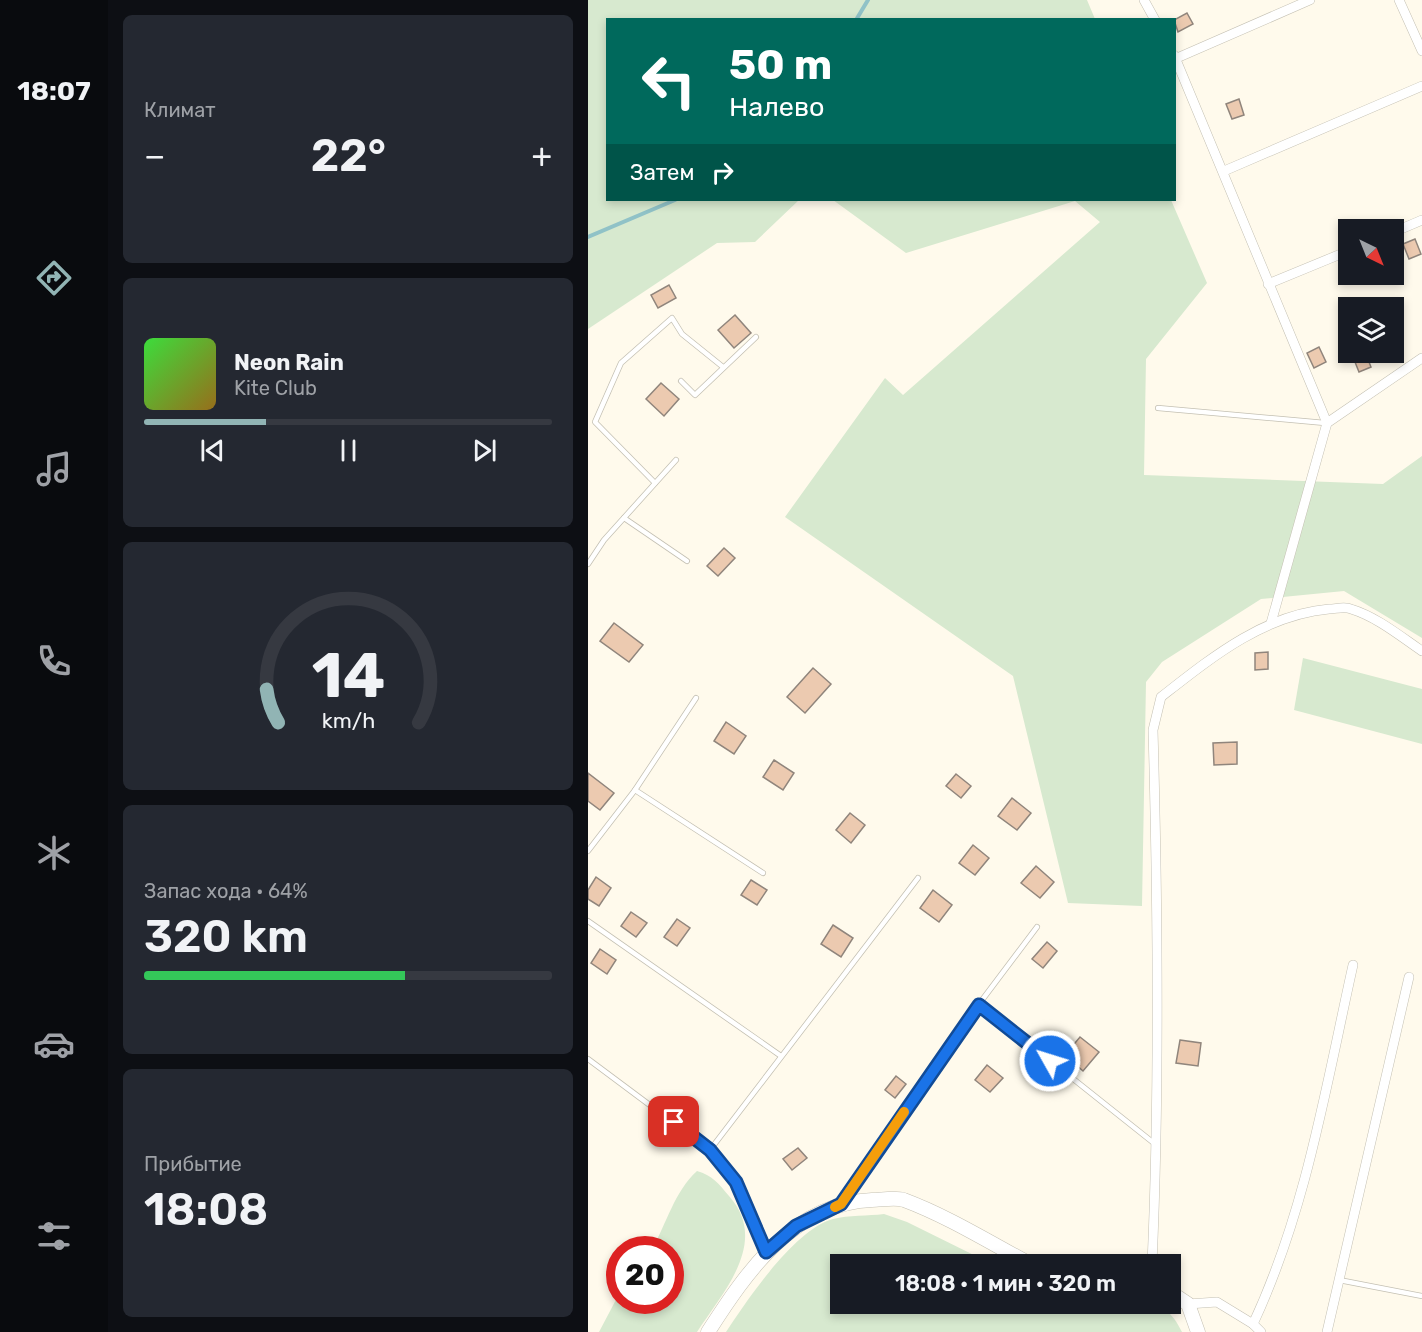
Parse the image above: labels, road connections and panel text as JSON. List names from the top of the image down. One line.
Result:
{"north":"bottom right","page":{"tabs":"18:07","tile":["Климат",["Запас хода · 64%","320 km"],["Прибытие","18:08"]],"turn":["50 m","Налево"],"heat":["−","22°","+"],"then":"Затем","song":["Neon Rain","Kite Club"],"limit":"20","trip":"18:08 · 1 мин · 320 m","gauge":["14","km/h"]}}
